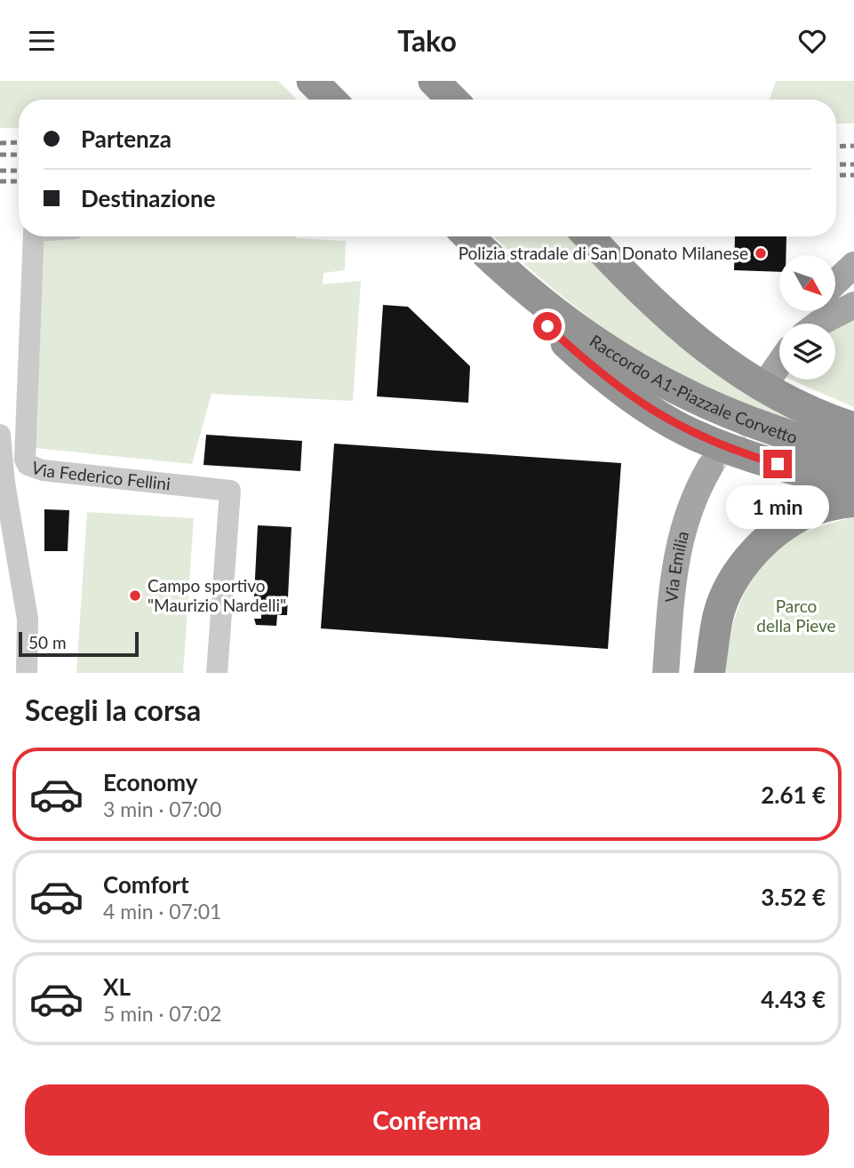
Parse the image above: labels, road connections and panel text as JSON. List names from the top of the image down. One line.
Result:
{"streets":{"highway":["Raccordo A1-Piazzale Corvetto"],"main road":["Via Emilia"],"street":["Via Federico Fellini"]},"parks":["Parco della Pieve"],"places":["Polizia stradale di San Donato Milanese","Campo sportivo \"Maurizio Nardelli\""],"scale_bar":"50 m","north":"bottom right","page":{"header":"Tako","banner":["Partenza","Destinazione"],"bubble":"1 min","scale":"50 m","heading":"Scegli la corsa","list":[{"name":"Economy","note":"3 min · 07:00","value":"2.61 €"},{"name":"Comfort","note":"4 min · 07:01","value":"3.52 €"},{"name":"XL","note":"5 min · 07:02","value":"4.43 €"}],"buttons":"Conferma"}}
